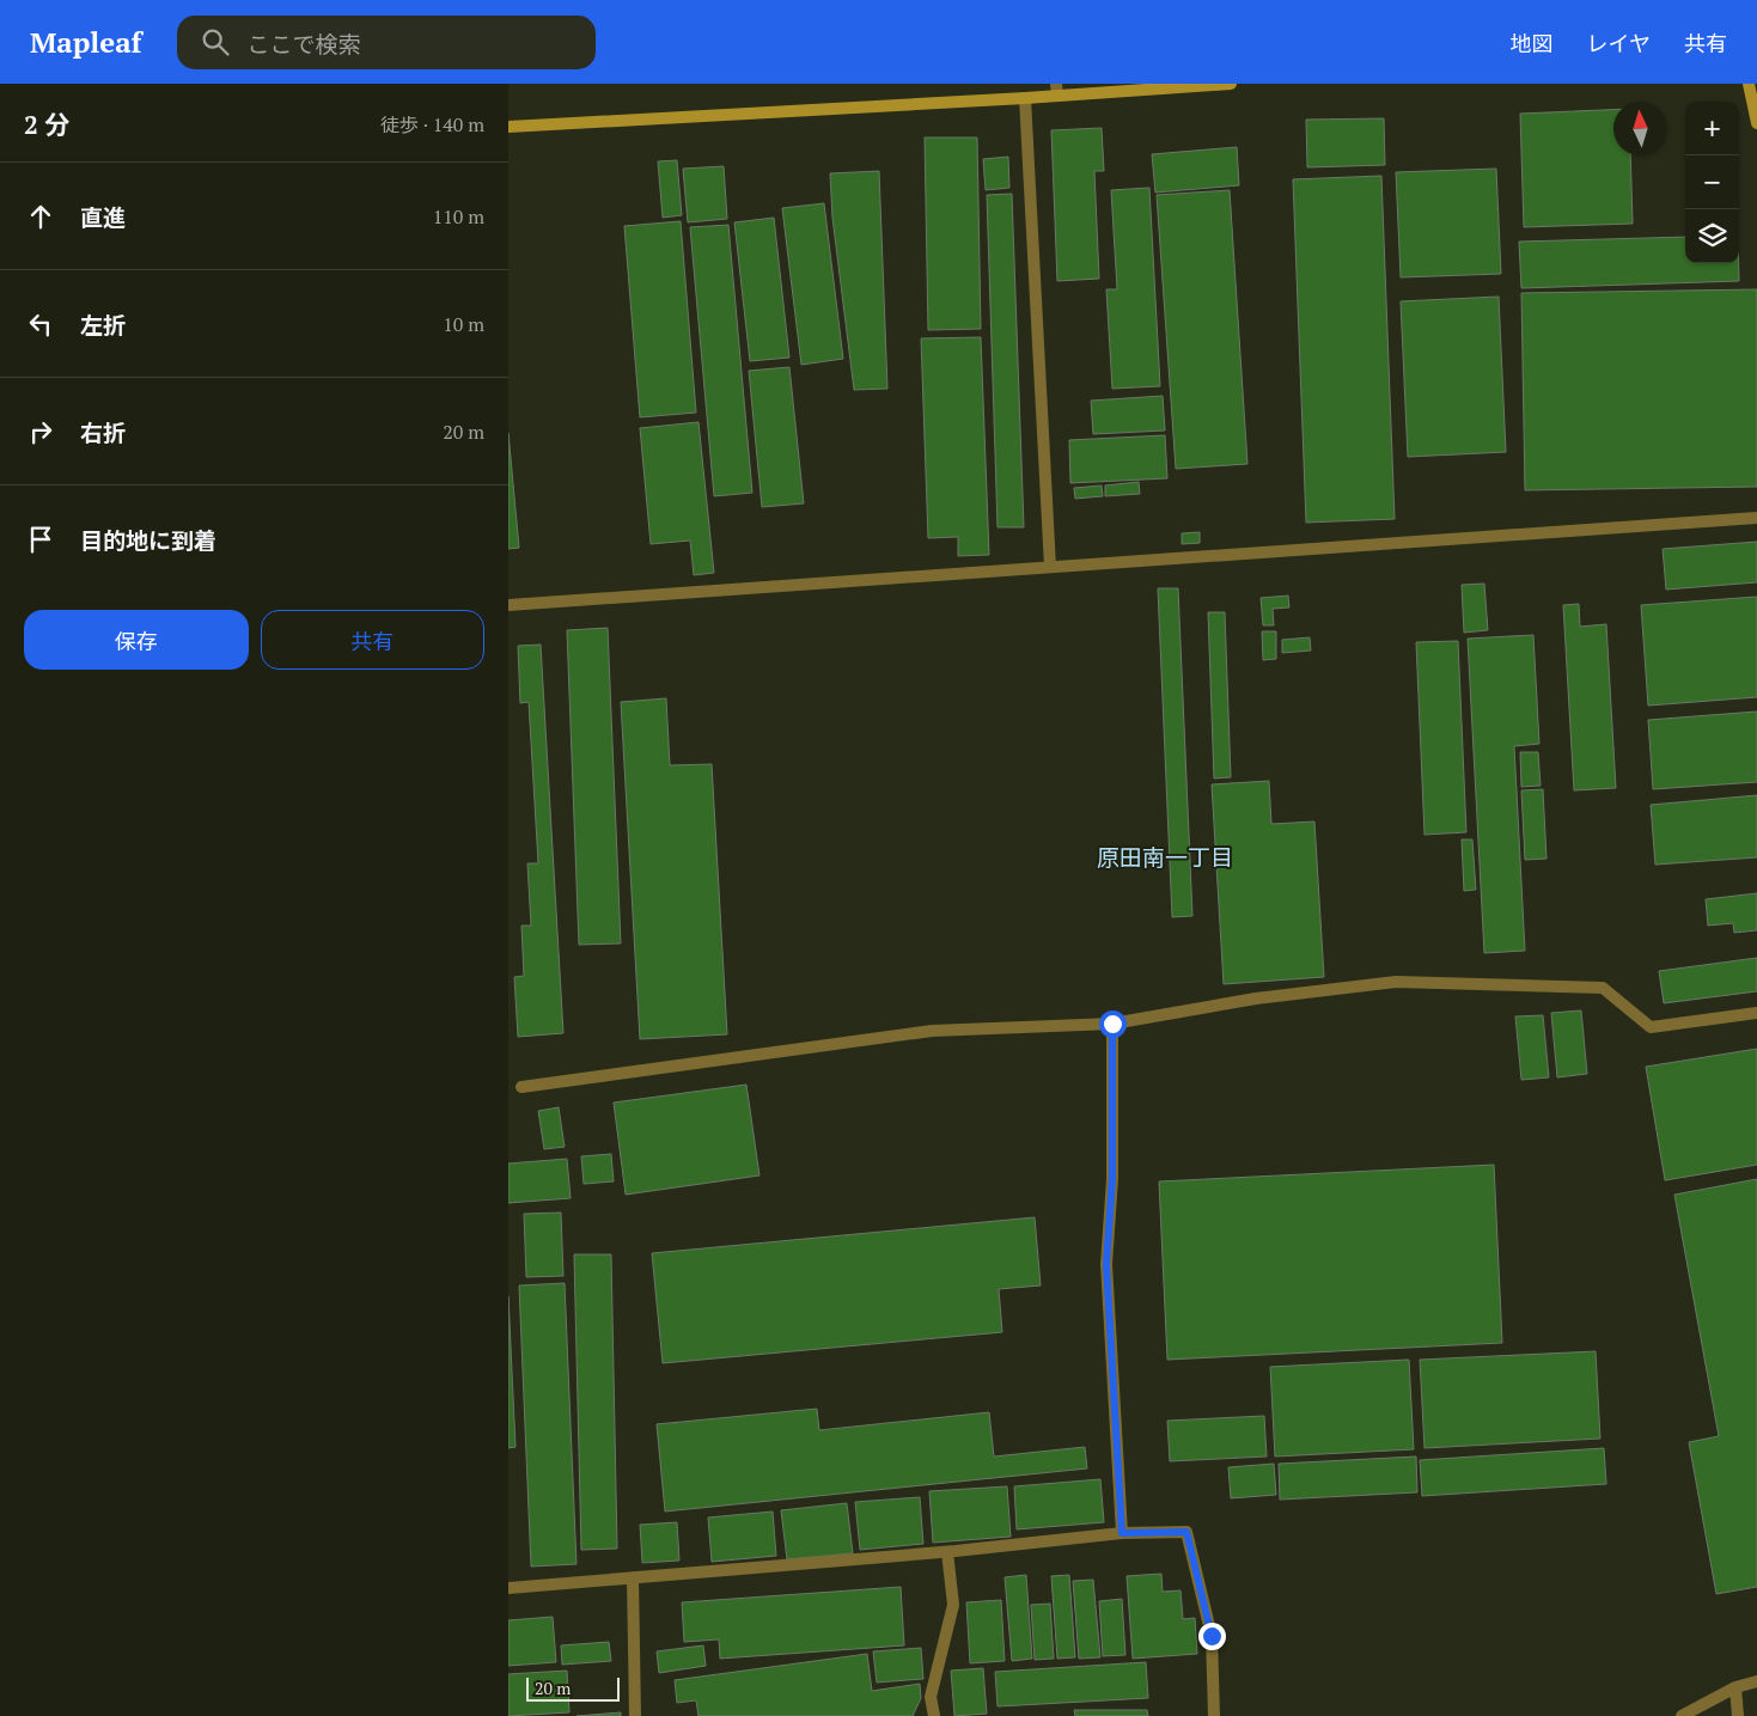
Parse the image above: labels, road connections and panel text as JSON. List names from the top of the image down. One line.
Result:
{"districts":["原田南一丁目"],"scale_bar":"20 m","north":"top","page":{"header":"Mapleaf","search":"ここで検索","nav":["地図","レイヤ","共有"],"heading":["2 分","徒歩 · 140 m"],"map_buttons":["+","−"],"list":[["直進","110 m"],["左折","10 m"],["右折","20 m"],"目的地に到着"],"buttons":["保存","共有"],"scale":"20 m"}}
